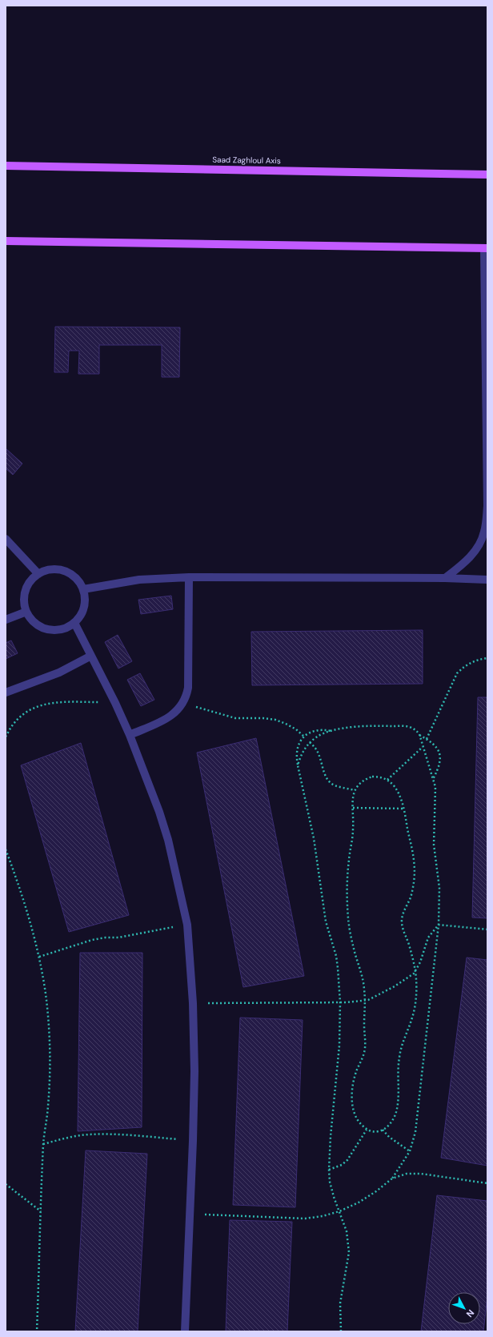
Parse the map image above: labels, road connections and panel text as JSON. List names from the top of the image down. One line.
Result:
{"streets":{"main road":["Saad Zaghloul Axis"]},"north":"bottom right"}
